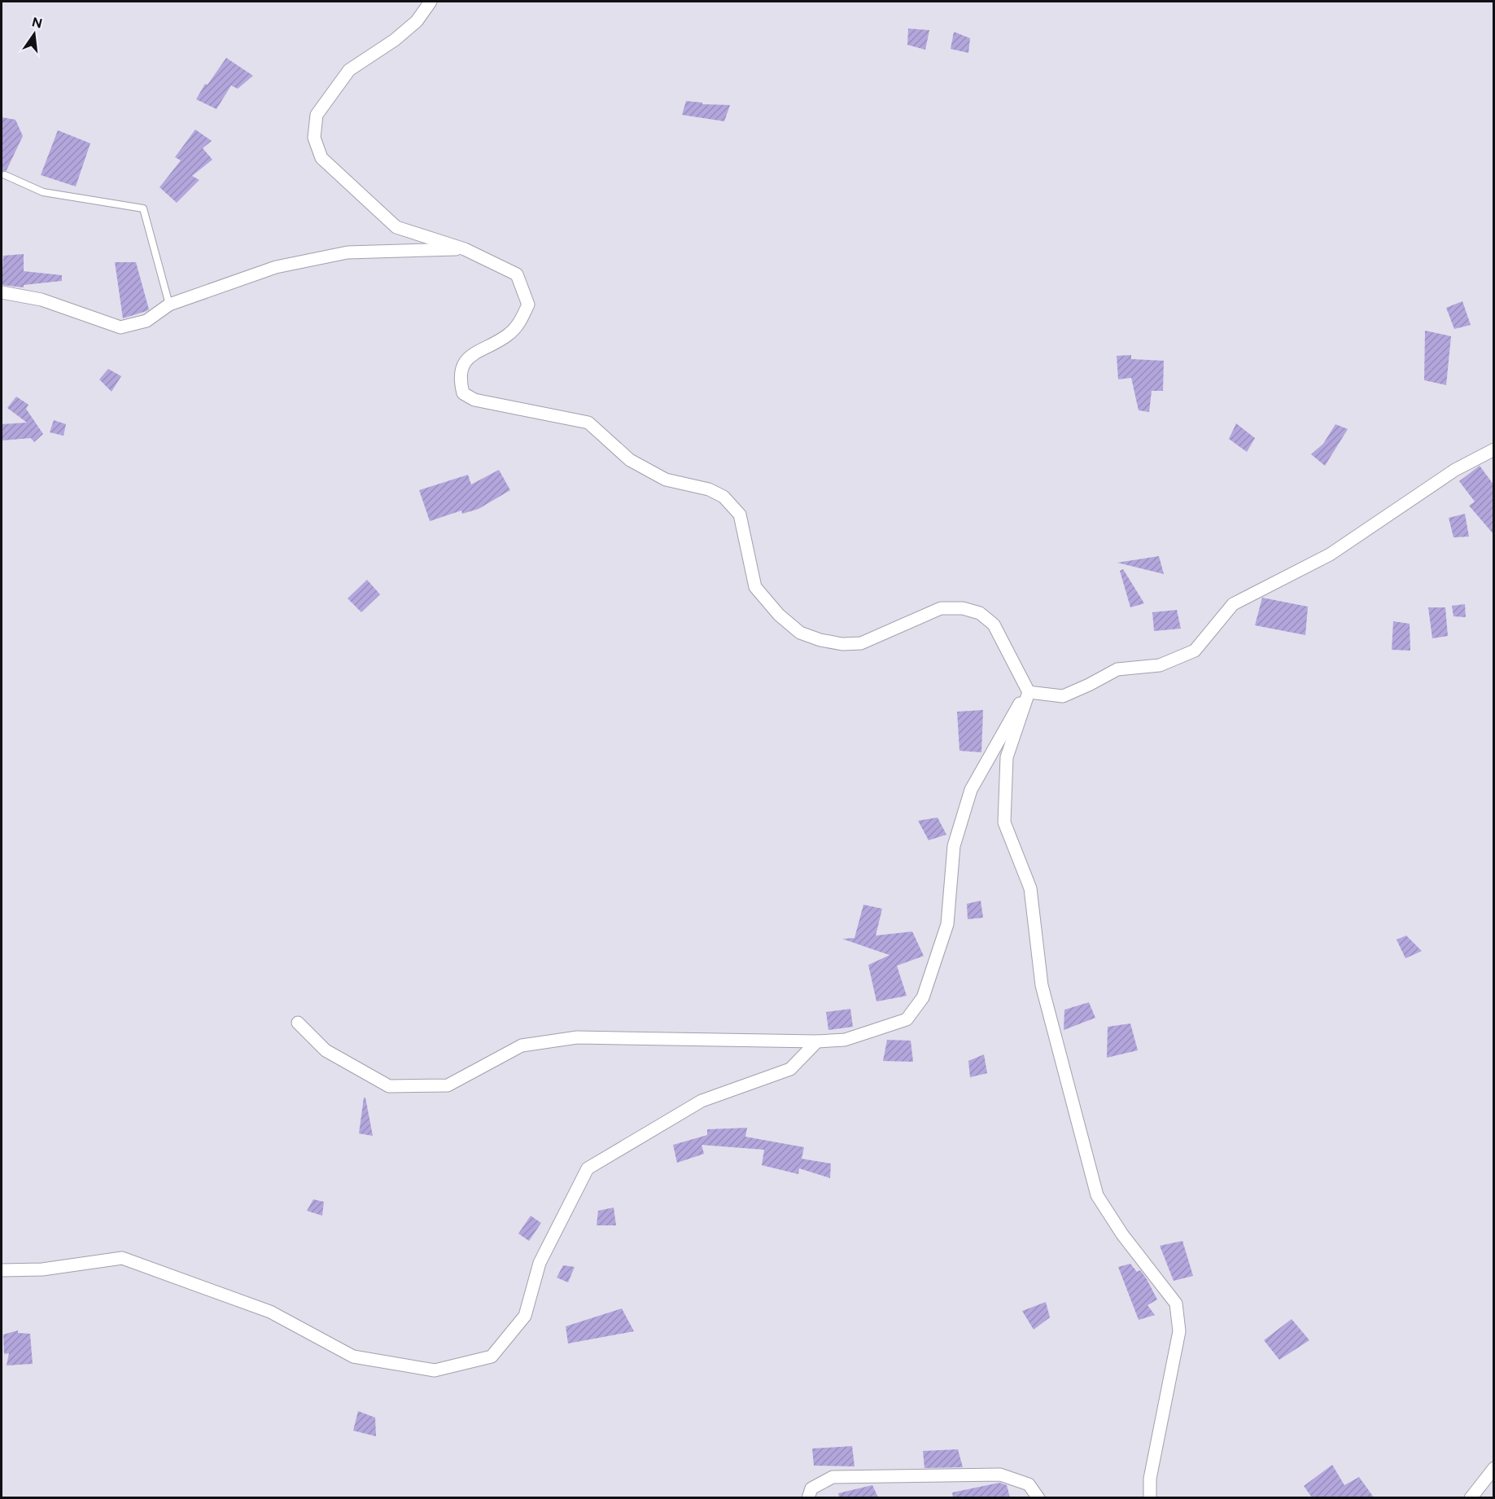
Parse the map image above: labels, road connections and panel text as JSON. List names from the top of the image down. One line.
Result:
{"north":"top"}
